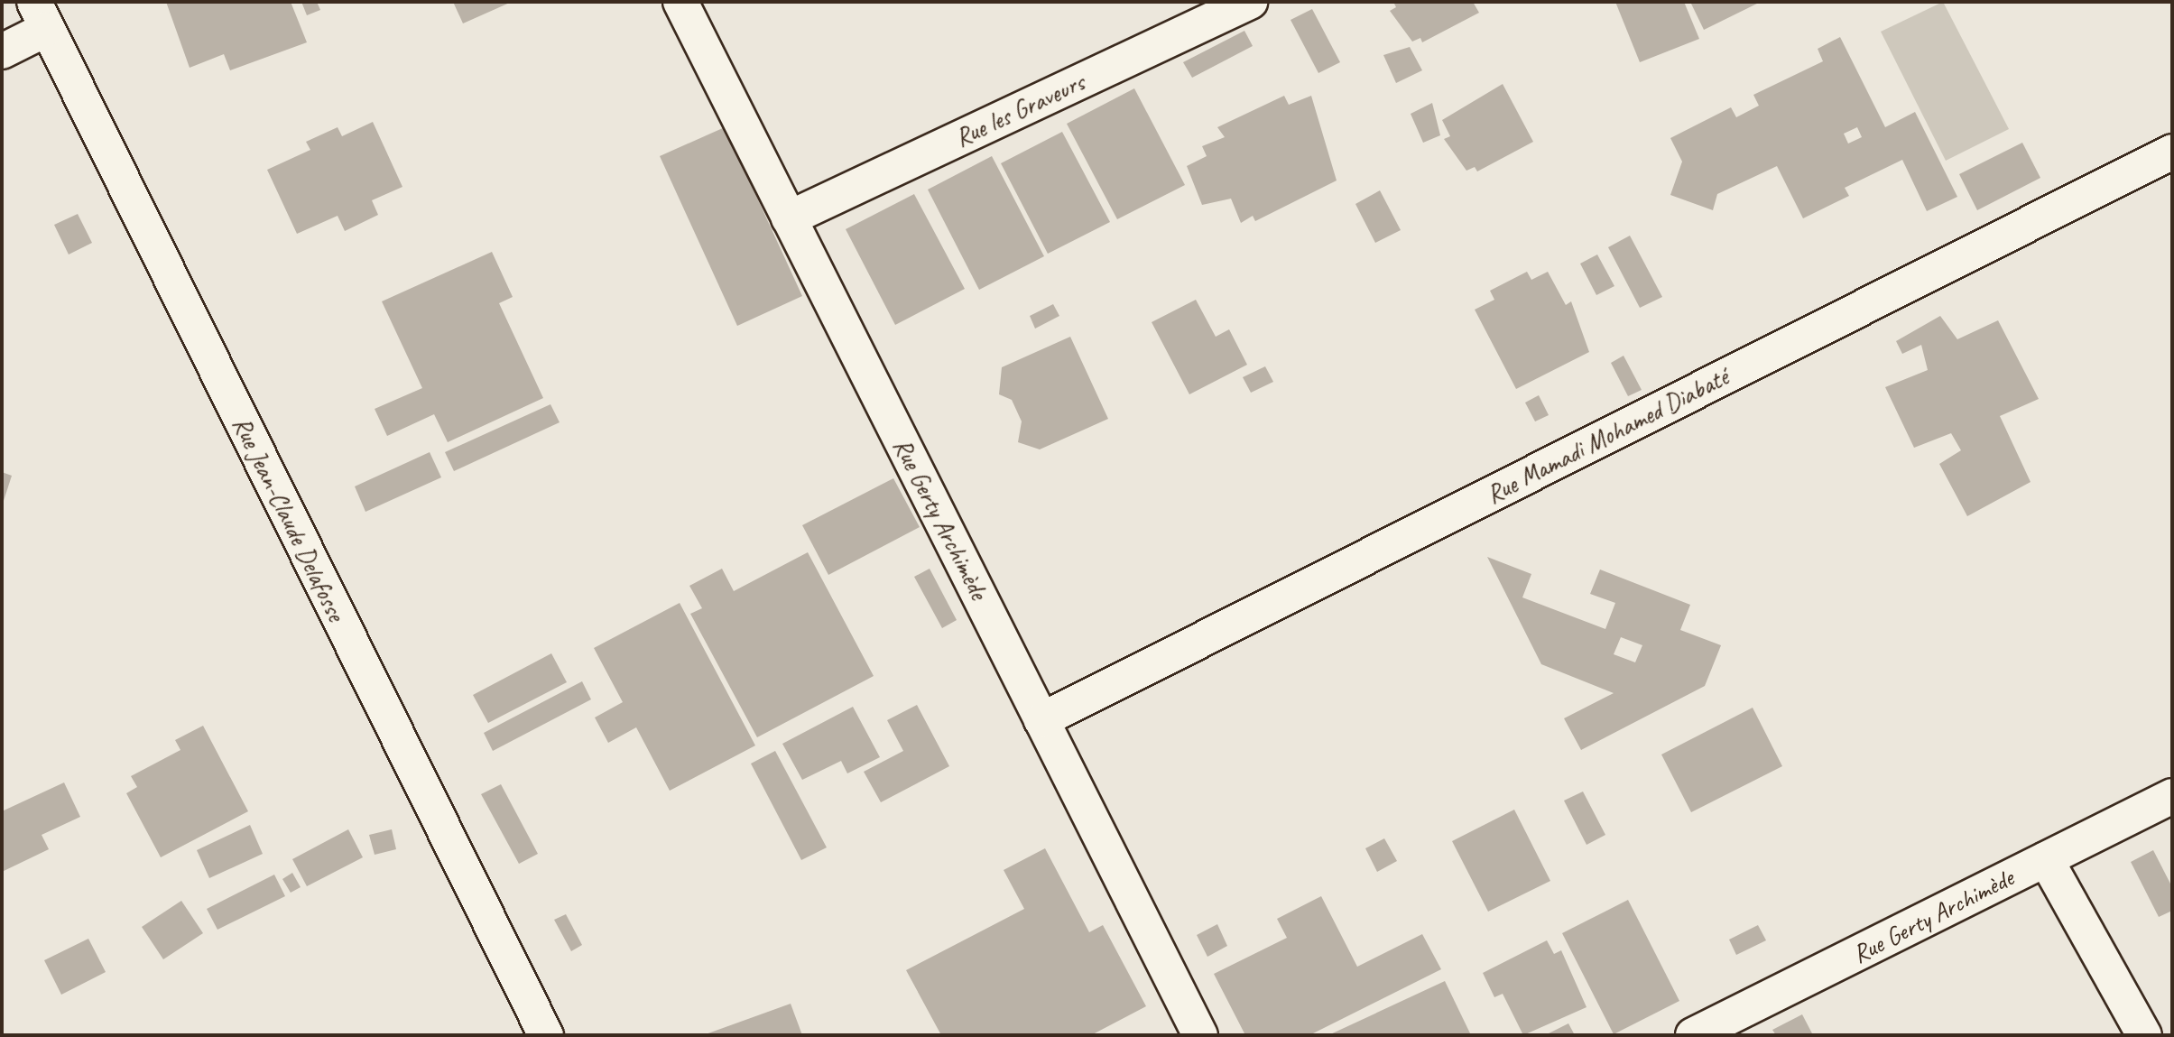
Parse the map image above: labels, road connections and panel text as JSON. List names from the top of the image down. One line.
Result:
{"streets":{"street":["Rue les Graveurs","Rue Mamadi Mohamed Diabaté","Rue Jean-Claude Delafosse","Rue Gerty Archimède"]},"crossings":[["Rue les Graveurs","Rue Gerty Archimède"],["Rue Mamadi Mohamed Diabaté","Rue Gerty Archimède"]]}
